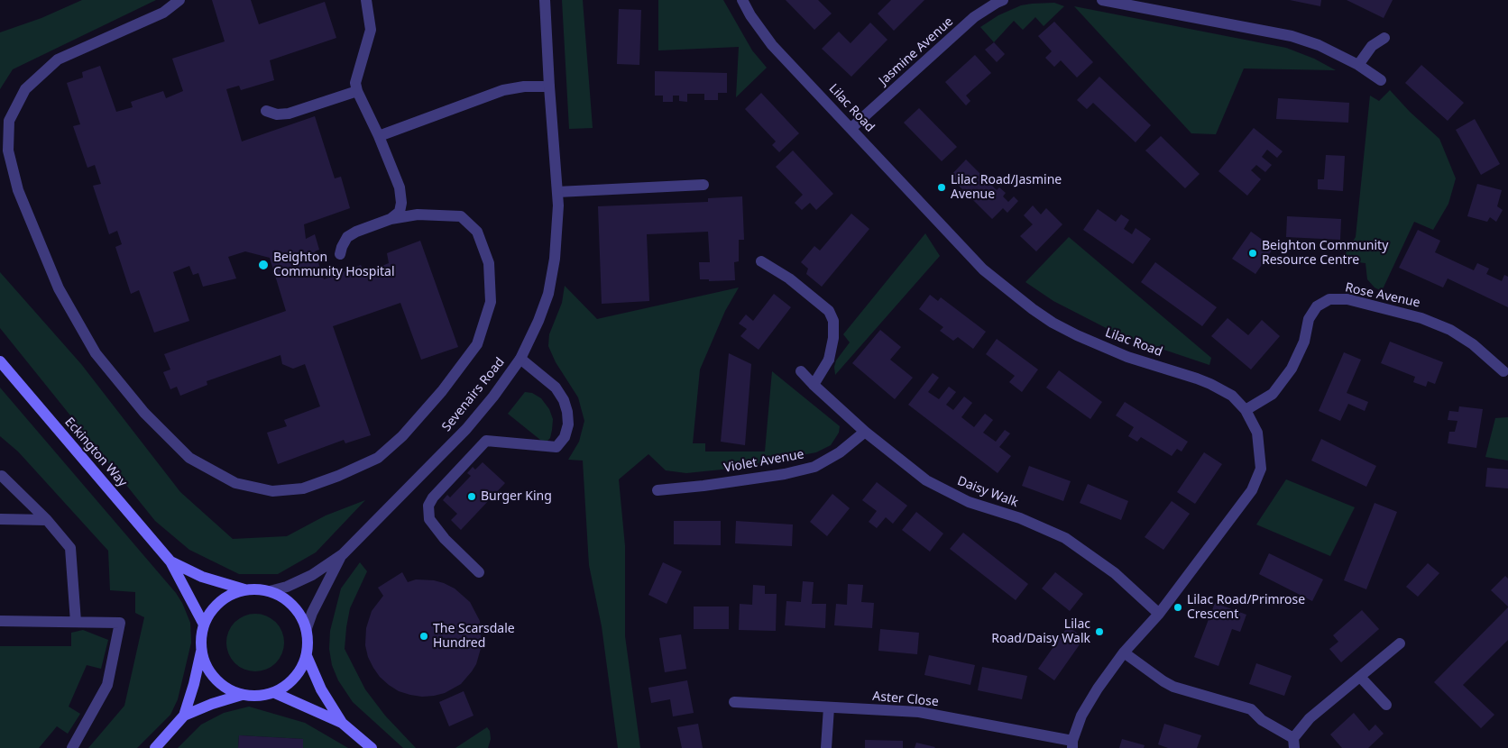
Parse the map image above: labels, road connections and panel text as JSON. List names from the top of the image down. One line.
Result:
{"streets":{"main road":["Eckington Way"],"street":["Jasmine Avenue","Lilac Road","Rose Avenue","Sevenairs Road","Violet Avenue","Daisy Walk","Aster Close"]},"crossings":[["Jasmine Avenue","Lilac Road"],["Lilac Road","Rose Avenue"],["Lilac Road","Daisy Walk"],["Lilac Road","Aster Close"],["Sevenairs Road","Eckington Way"],["Violet Avenue","Daisy Walk"]],"places":["Lilac Road/Jasmine Avenue","Beighton Community Resource Centre","Beighton Community Hospital","Burger King","Lilac Road/Primrose Crescent","Lilac Road/Daisy Walk","The Scarsdale Hundred"]}
